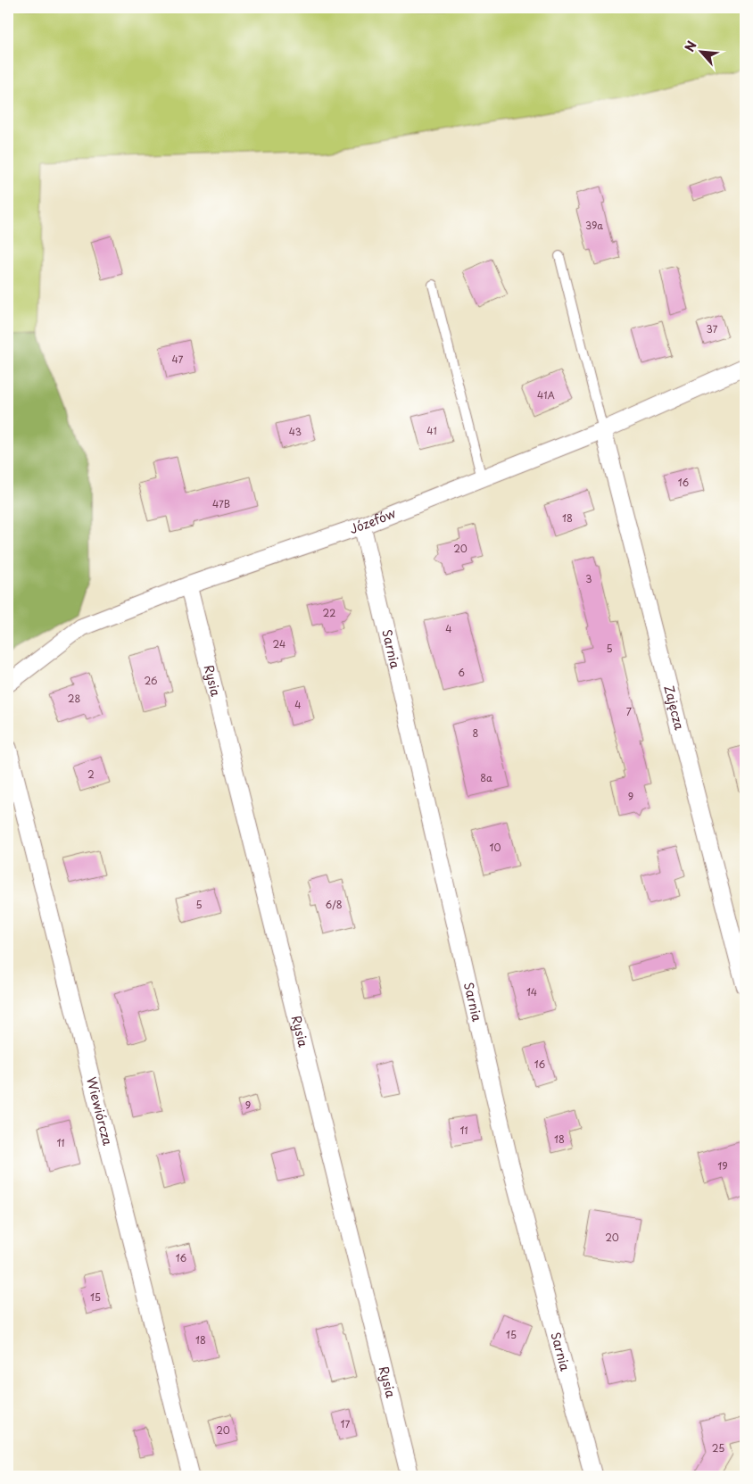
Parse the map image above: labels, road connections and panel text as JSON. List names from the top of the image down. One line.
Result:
{"streets":{"street":["Józefów","Sarnia","Rysia","Zajęcza","Wiewiórcza"]},"crossings":[["Józefów","Sarnia"],["Józefów","Rysia"],["Józefów","Zajęcza"]],"house_numbers":["39a","37","47","41A","41","43","16","47B","18","20","3","22","4","24","5","6","26","28","4","7","8","2","8a","9","10","5","6/8","14","16","9","11","18","11","19","20","16","15","15","18","17","20","25"],"north":"top left"}
